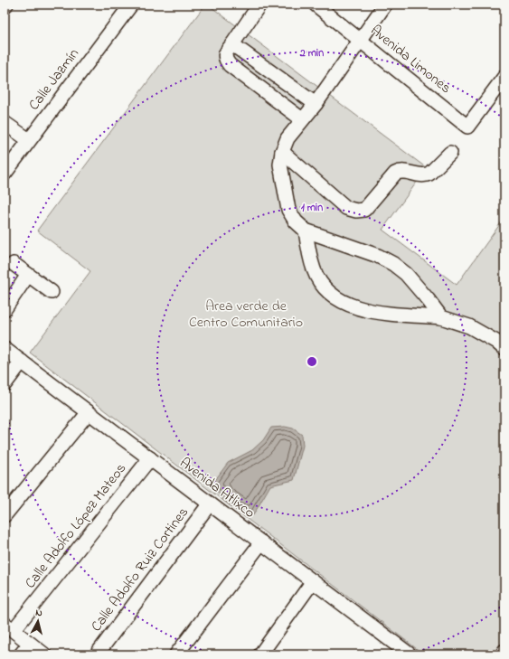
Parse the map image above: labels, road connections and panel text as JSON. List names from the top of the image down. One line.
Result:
{"streets":{"street":["Avenida Limones","Calle Jazmín","Avenida Atlixco","Calle Adolfo López Mateos","Calle Adolfo Ruiz Cortines"]},"crossings":[["Avenida Atlixco","Calle Adolfo López Mateos"],["Avenida Atlixco","Calle Adolfo Ruiz Cortines"]],"parks":["Area verde de Centro Comunitario"],"north":"top","rings":["2 min","1 min"]}
